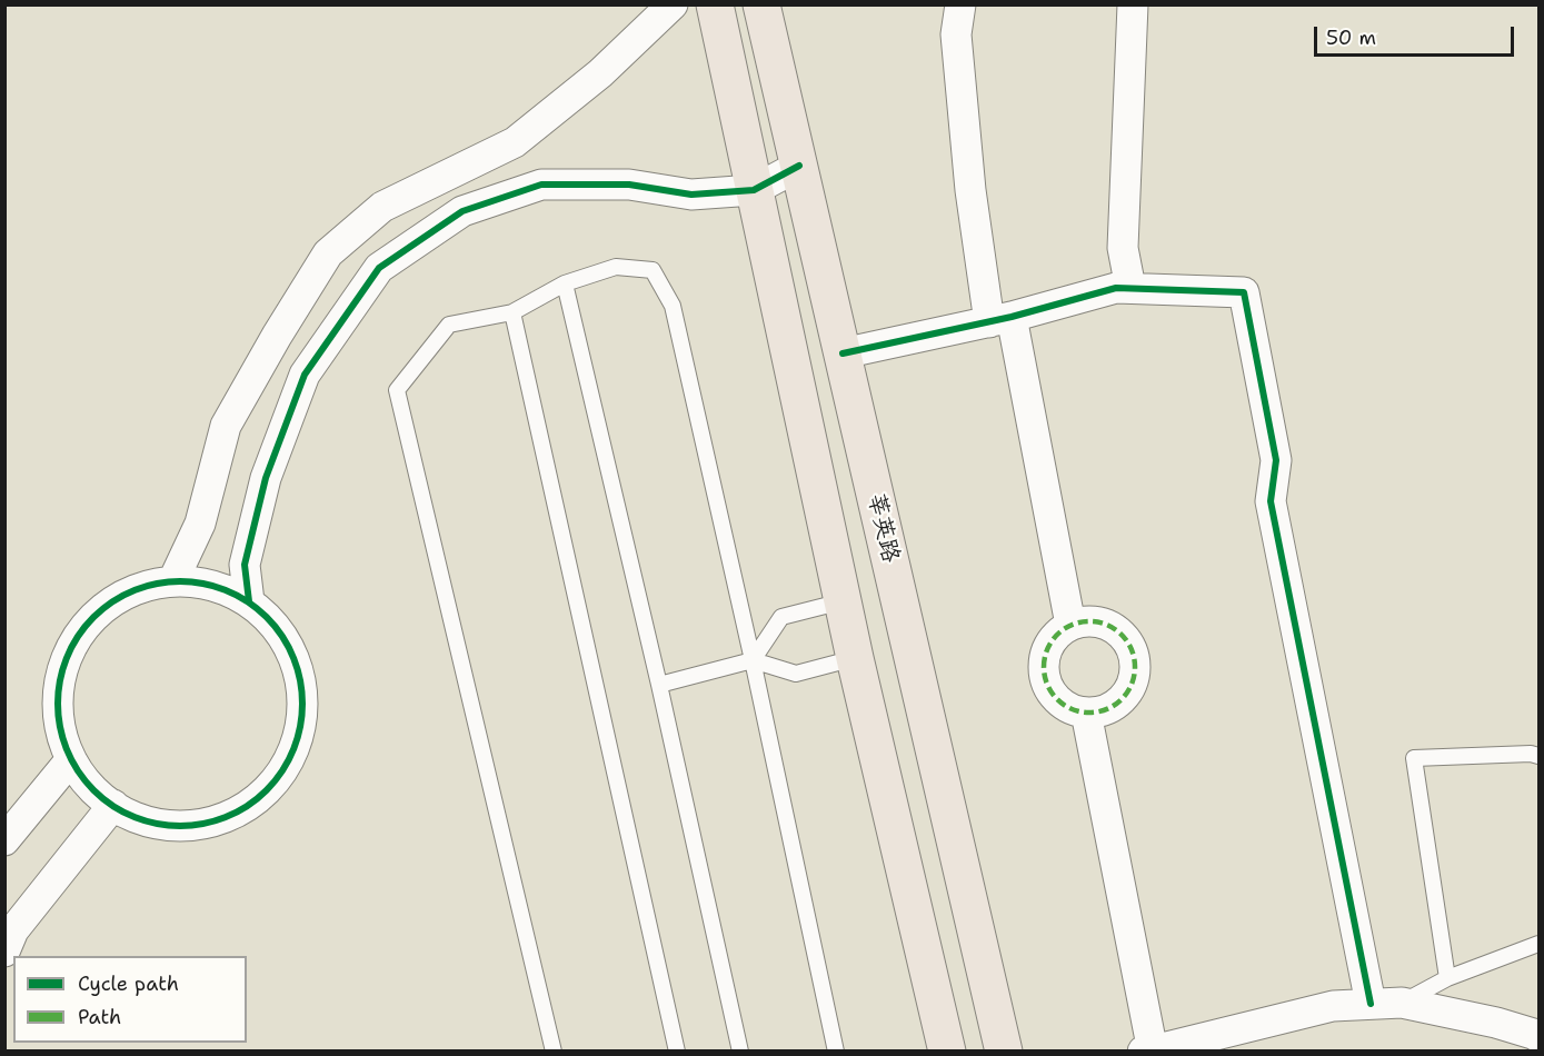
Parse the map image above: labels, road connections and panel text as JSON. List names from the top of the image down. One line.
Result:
{"streets":{"main road":["莘英路"]},"legend":["Cycle path","Path"],"scale_bar":"50 m"}
